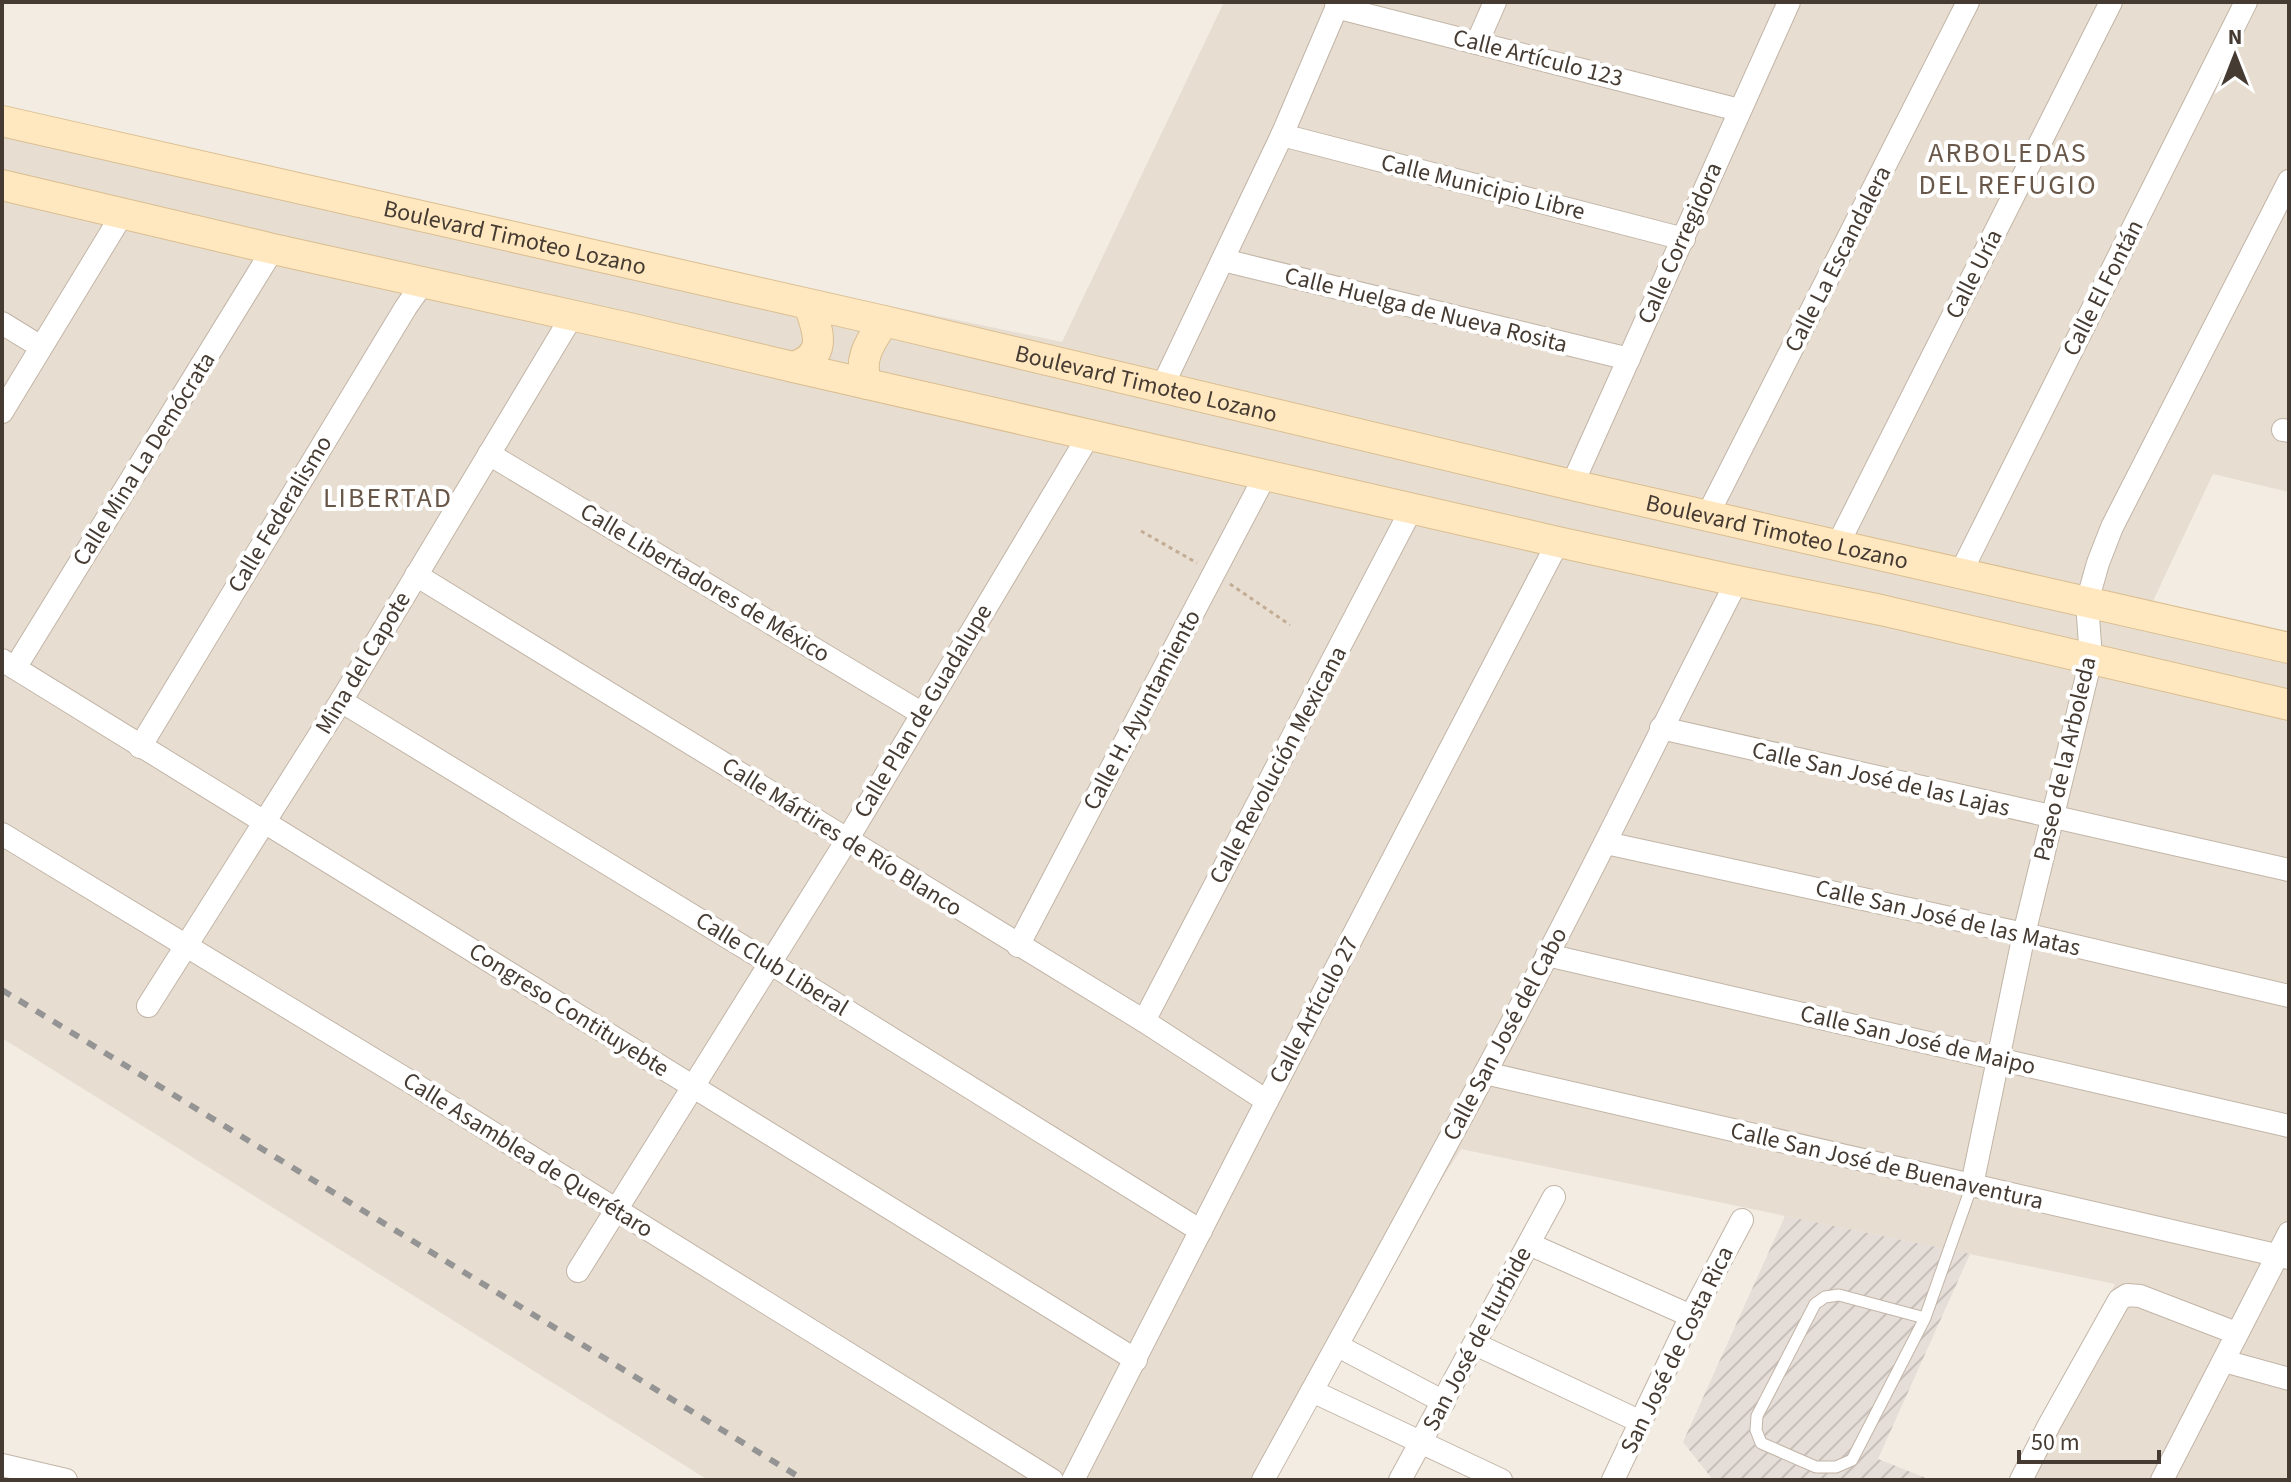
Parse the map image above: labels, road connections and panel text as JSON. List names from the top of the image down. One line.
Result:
{"streets":{"main road":["Boulevard Timoteo Lozano"],"street":["Calle Artículo 123","Calle Municipio Libre","Calle Corregidora","Calle La Escandalera","Calle Uría","Calle El Fontán","Calle Huelga de Nueva Rosita","Calle Mina La Demócrata","Calle Federalismo","Calle Libertadores de México","Mina del Capote","Calle H. Ayuntamiento","Calle Plan de Guadalupe","Paseo de la Arboleda","Calle Revolución Mexicana","Calle San José de las Lajas","Calle Mártires de Río Blanco","Calle San José de las Matas","Calle Club Liberal","Congreso Contituyebte","Calle Artículo 27","Calle San José del Cabo","Calle San José de Maipo","Calle Asamblea de Querétaro","Calle San José de Buenaventura","San José de Iturbide","San José de Costa Rica"]},"crossings":[["Calle Artículo 123","Calle Corregidora"],["Calle Municipio Libre","Calle Corregidora"],["Boulevard Timoteo Lozano","Calle Corregidora"],["Boulevard Timoteo Lozano","Calle La Escandalera"],["Boulevard Timoteo Lozano","Calle Uría"],["Boulevard Timoteo Lozano","Calle El Fontán"],["Boulevard Timoteo Lozano","Paseo de la Arboleda"],["Calle Corregidora","Calle Huelga de Nueva Rosita"],["Calle Mina La Demócrata","Congreso Contituyebte"],["Calle Federalismo","Congreso Contituyebte"],["Calle Libertadores de México","Mina del Capote"],["Calle Libertadores de México","Calle Plan de Guadalupe"],["Mina del Capote","Calle Mártires de Río Blanco"],["Mina del Capote","Calle Club Liberal"],["Mina del Capote","Congreso Contituyebte"],["Mina del Capote","Calle Asamblea de Querétaro"],["Calle H. Ayuntamiento","Calle Mártires de Río Blanco"],["Calle Plan de Guadalupe","Calle Mártires de Río Blanco"],["Calle Plan de Guadalupe","Calle Club Liberal"],["Calle Plan de Guadalupe","Congreso Contituyebte"],["Calle Plan de Guadalupe","Calle Asamblea de Querétaro"],["Paseo de la Arboleda","Calle San José de las Lajas"],["Paseo de la Arboleda","Calle San José de las Matas"],["Paseo de la Arboleda","Calle San José de Maipo"],["Paseo de la Arboleda","Calle San José de Buenaventura"],["Calle Revolución Mexicana","Calle Mártires de Río Blanco"],["Calle San José de las Lajas","Calle San José del Cabo"],["Calle Mártires de Río Blanco","Calle Artículo 27"],["Calle San José de las Matas","Calle San José del Cabo"],["Calle Club Liberal","Calle Artículo 27"],["Congreso Contituyebte","Calle Artículo 27"],["Calle San José del Cabo","Calle San José de Maipo"],["Calle San José del Cabo","Calle San José de Buenaventura"]],"districts":["ARBOLEDAS DEL REFUGIO","LIBERTAD"],"scale_bar":"50 m","north":"top"}
